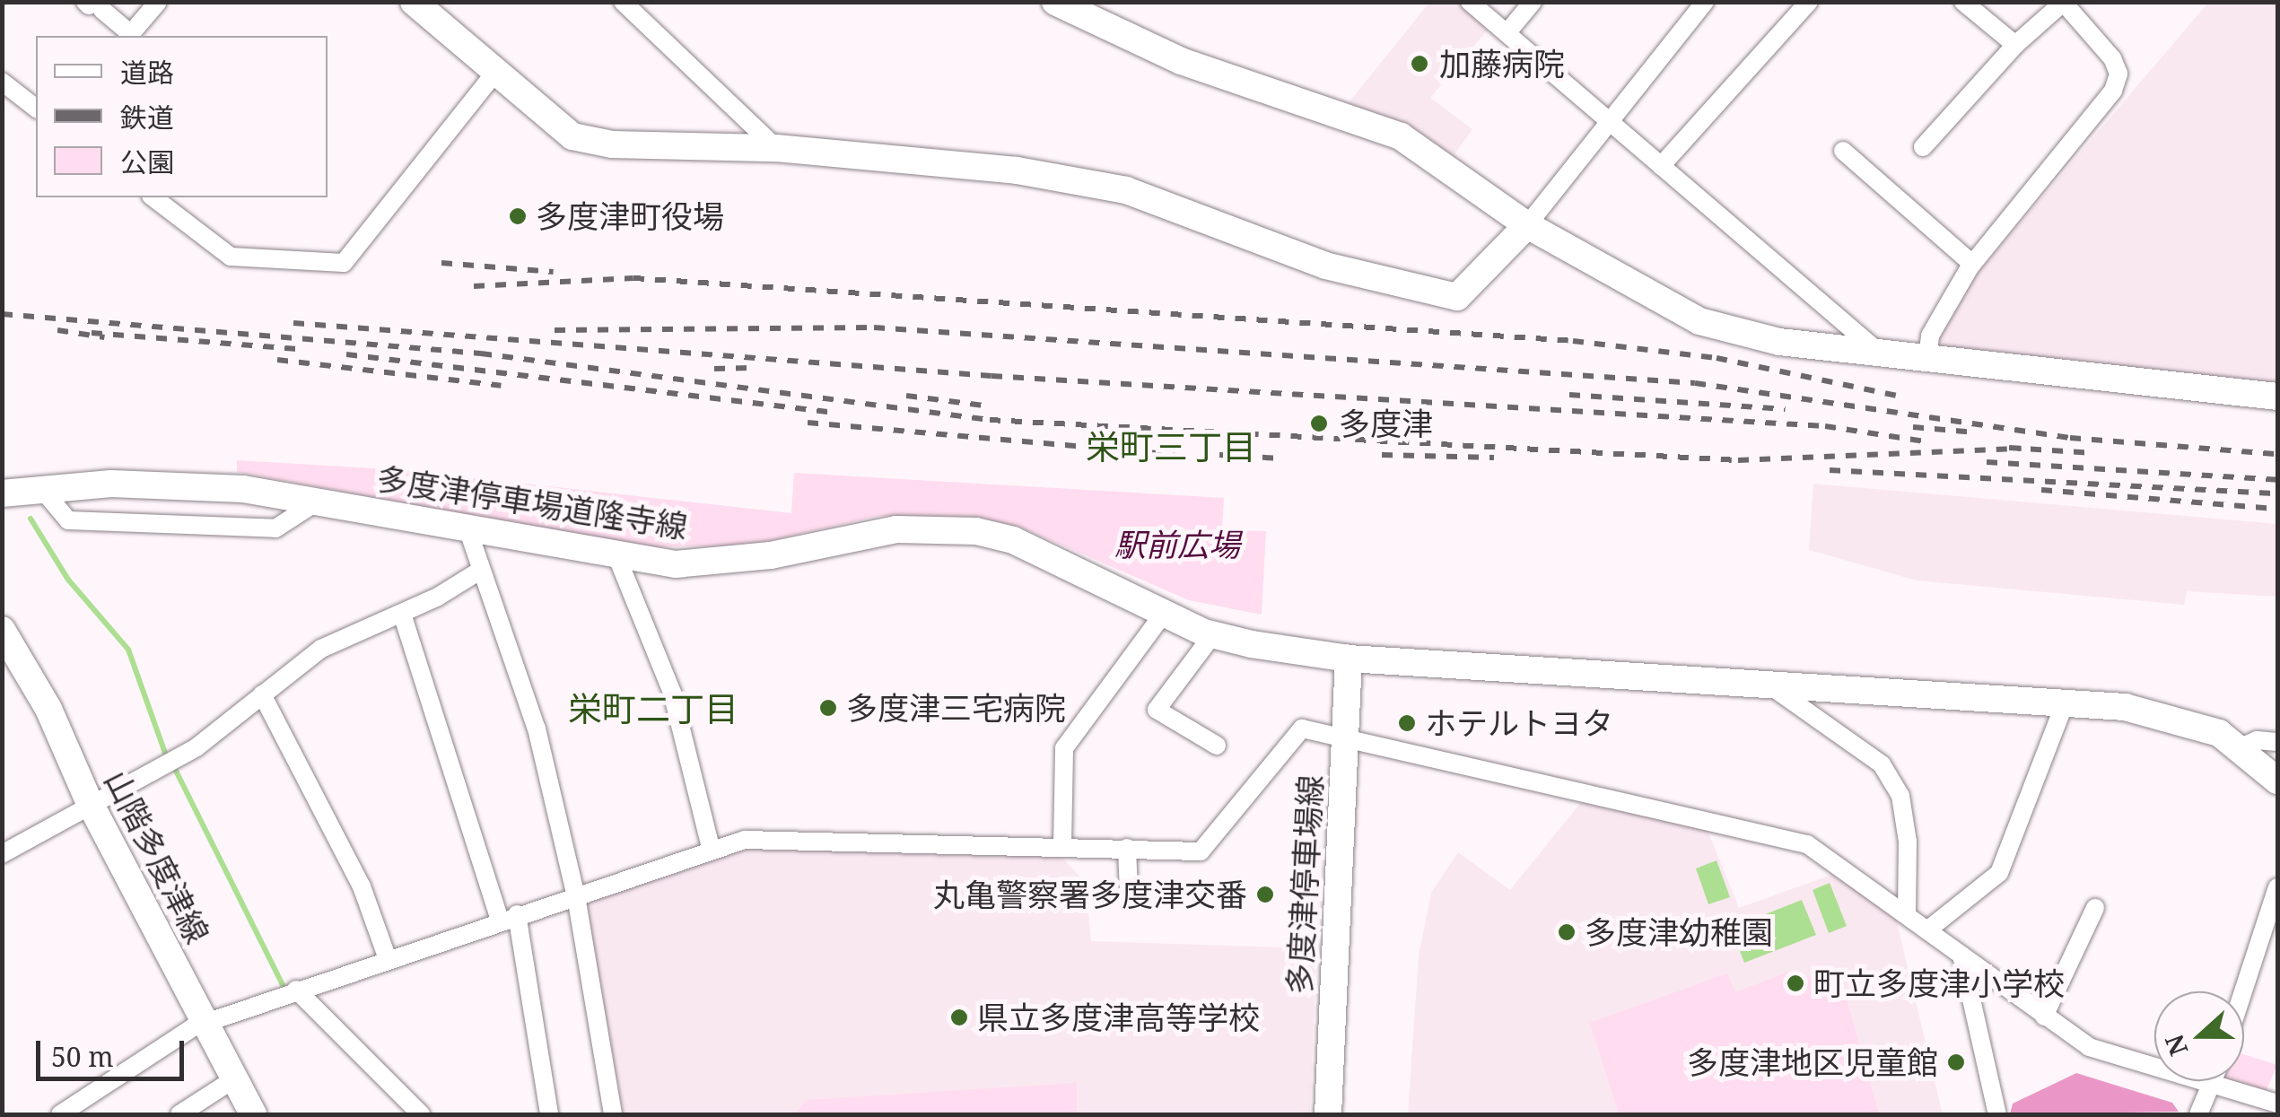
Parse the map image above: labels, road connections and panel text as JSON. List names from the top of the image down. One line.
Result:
{"streets":{"street":["多度津停車場道隆寺線","山階多度津線","多度津停車場線"]},"crossings":[["多度津停車場道隆寺線","多度津停車場線"]],"districts":["栄町三丁目","栄町二丁目"],"parks":["駅前広場"],"places":["加藤病院","多度津町役場","多度津","多度津三宅病院","ホテルトヨタ","丸亀警察署多度津交番","多度津幼稚園","町立多度津小学校","県立多度津高等学校","多度津地区児童館"],"legend":["道路","鉄道","公園"],"scale_bar":"50 m","north":"left"}
